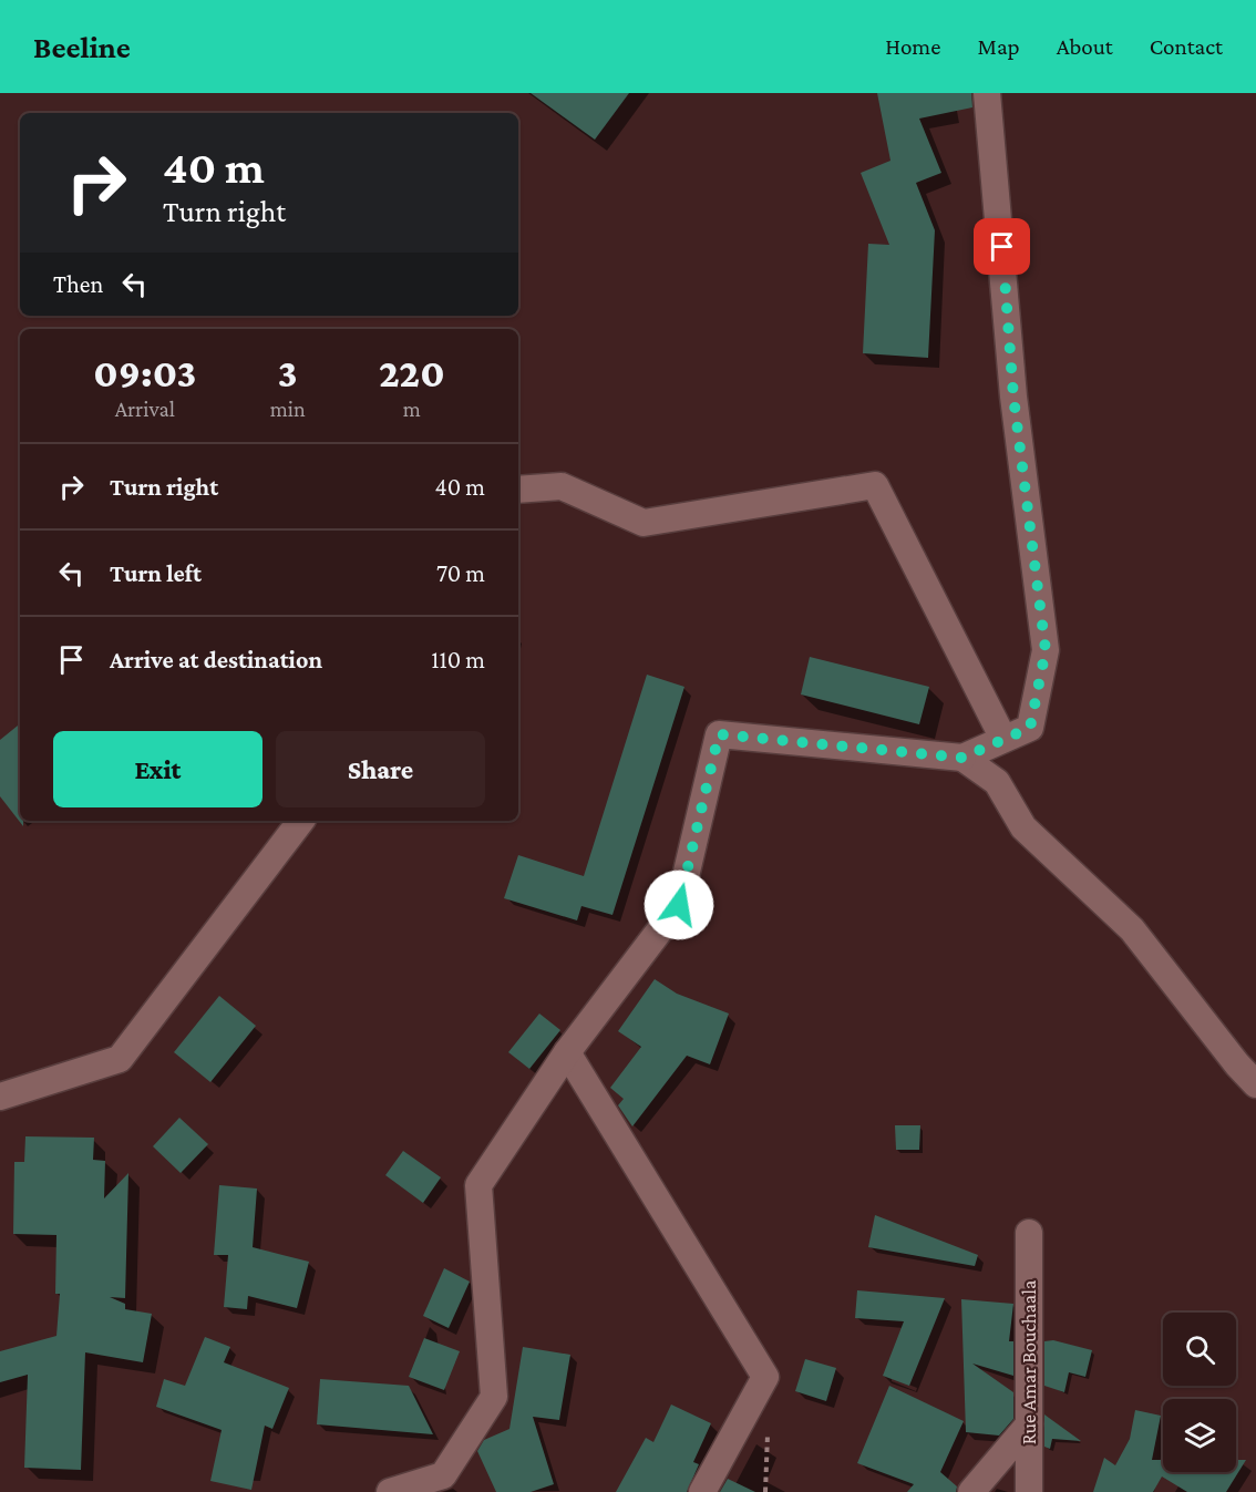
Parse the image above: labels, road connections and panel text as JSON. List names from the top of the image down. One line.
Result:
{"streets":{"street":["Rue Amar Bouchaala"]},"page":{"header":"Beeline","nav":["Home","Map","About","Contact"],"turn":["40 m","Turn right"],"then":"Then","eta":["09:03","Arrival","3","min","220","m"],"list":[{"name":"Turn right","value":"40 m"},{"name":"Turn left","value":"70 m"},{"name":"Arrive at destination","value":"110 m"}],"buttons":["Exit","Share"]}}
